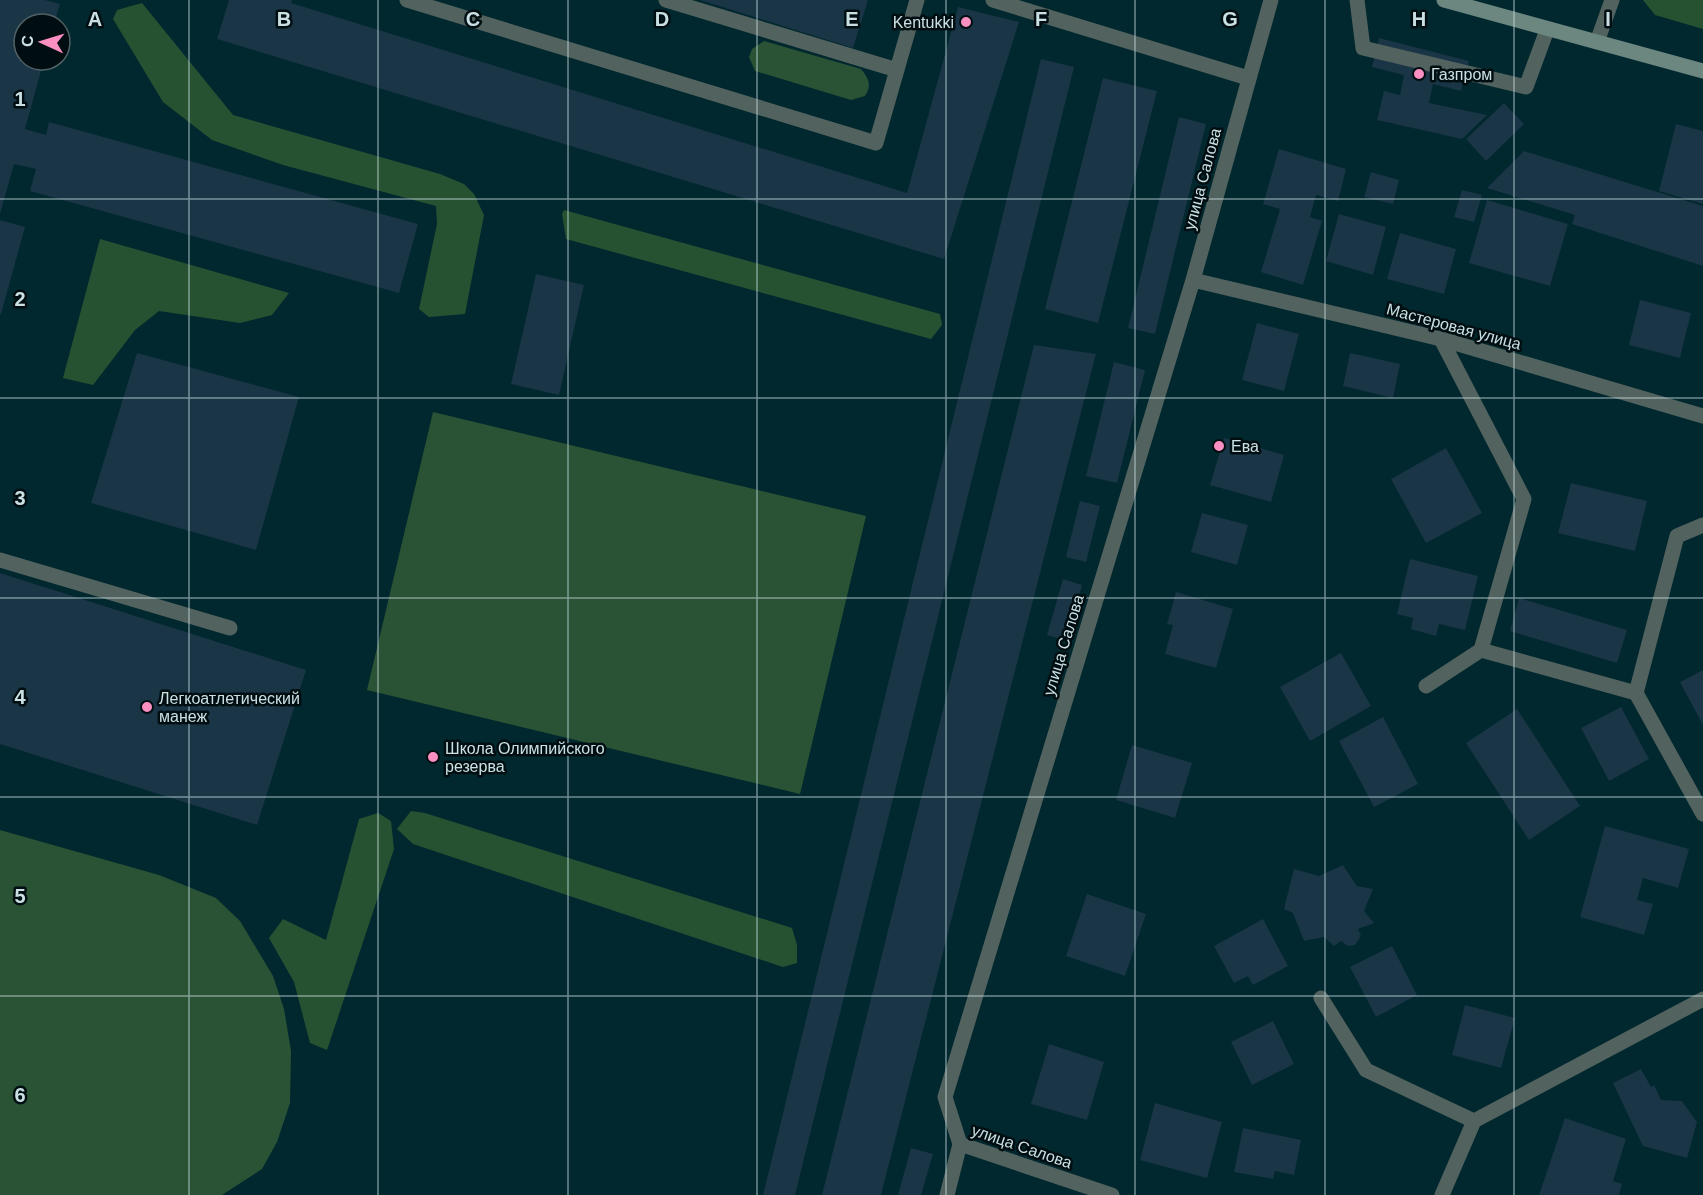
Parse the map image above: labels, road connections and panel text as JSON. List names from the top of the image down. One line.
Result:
{"streets":{"street":["улица Салова","Мастеровая улица"]},"crossings":[["улица Салова","Мастеровая улица"]],"places":["Kentukki","Газпром","Ева","Легкоатлетический манеж","Школа Олимпийского резерва"],"north":"left","grid":{"columns":["A","B","C","D","E","F","G","H","I"],"rows":["1","2","3","4","5","6"]}}
